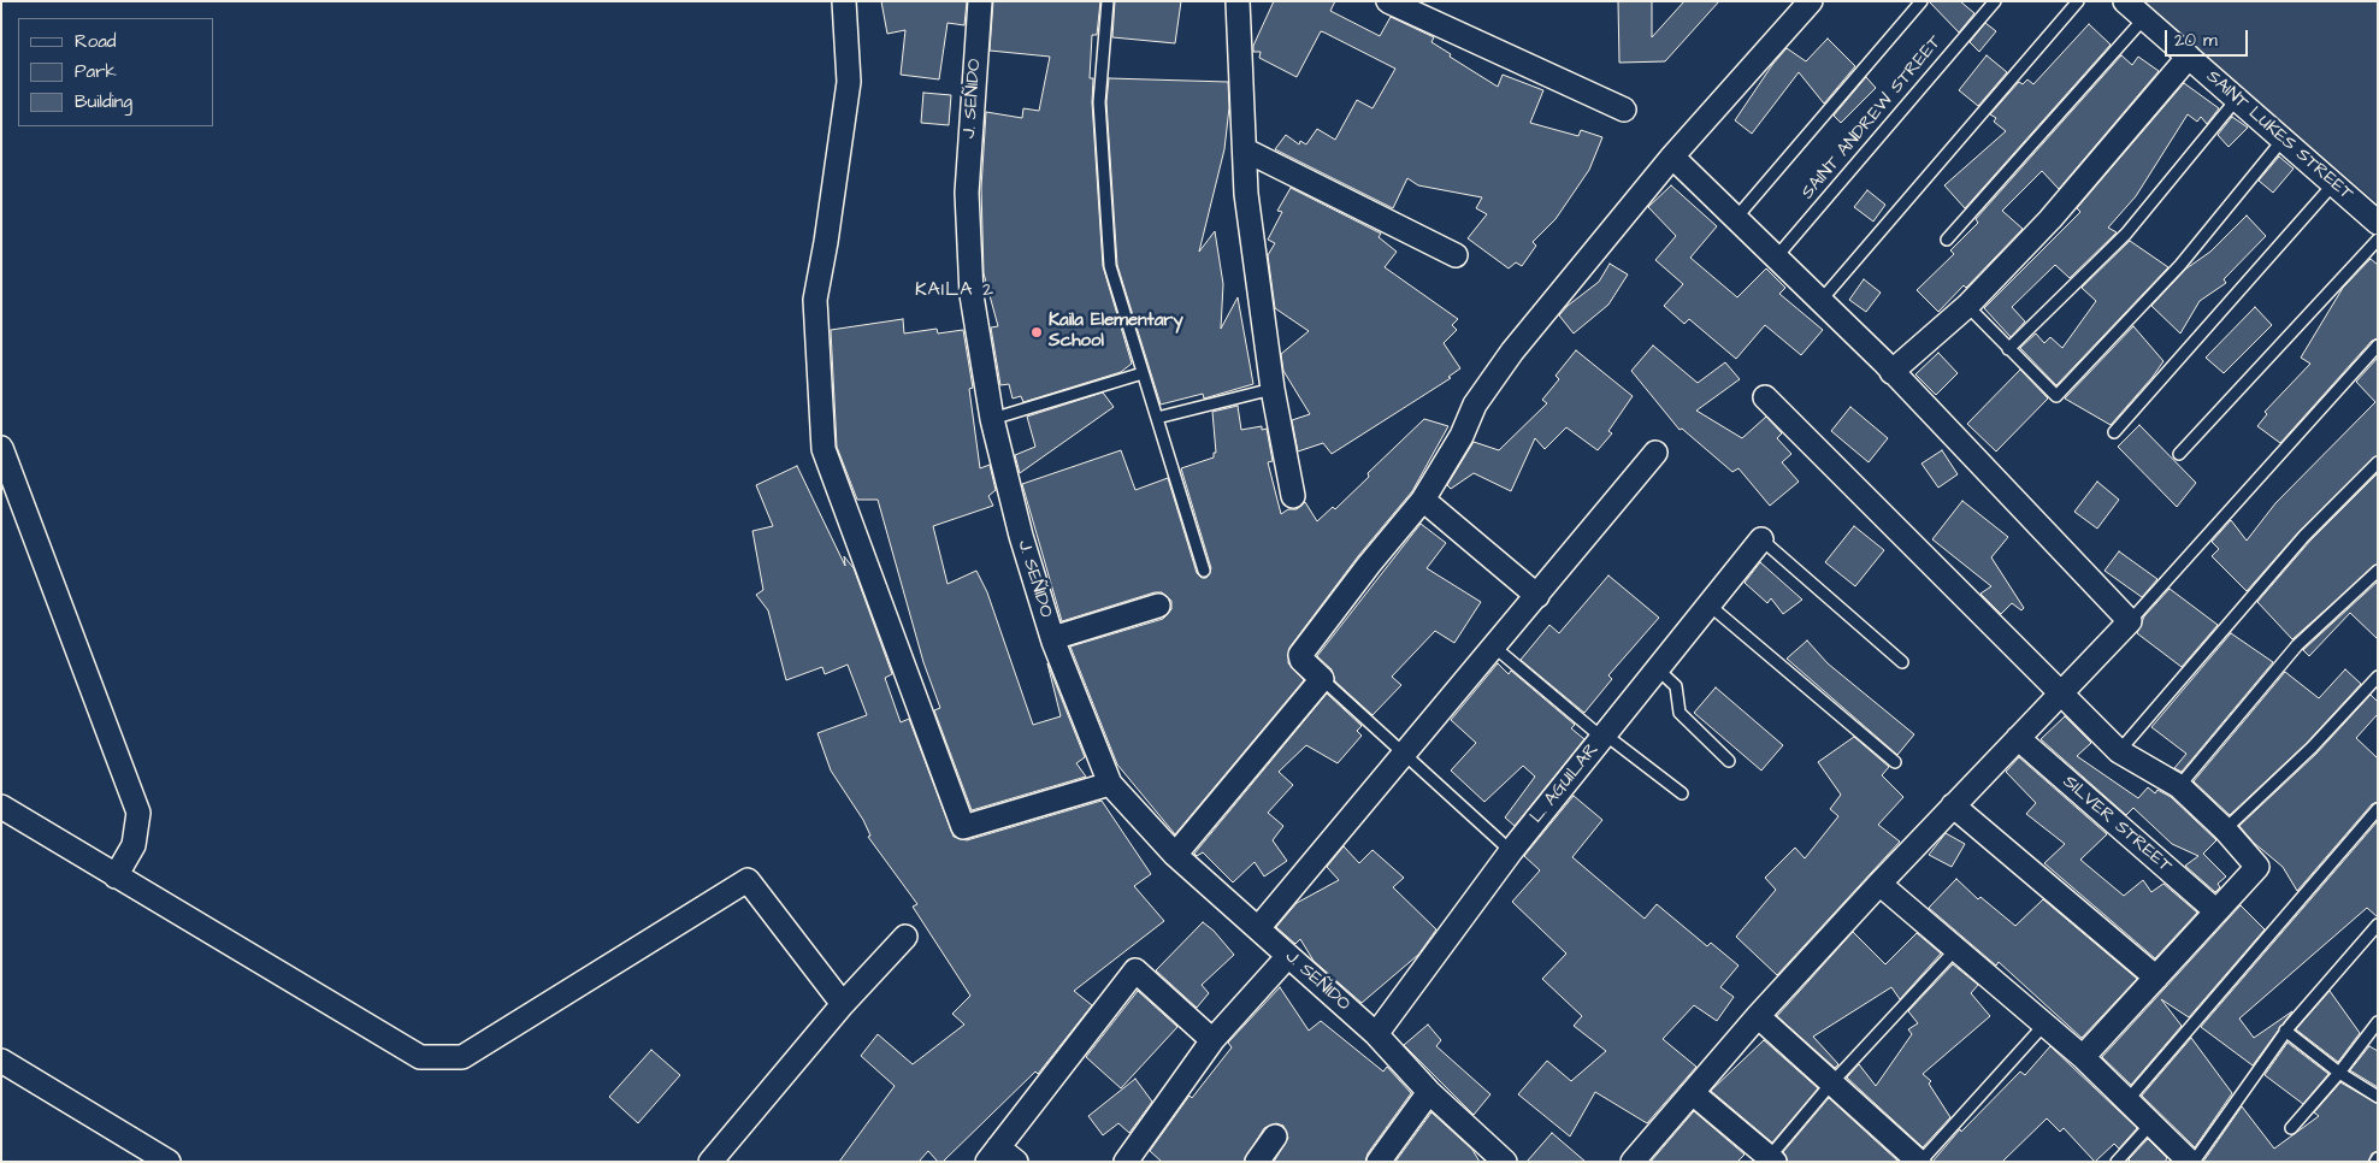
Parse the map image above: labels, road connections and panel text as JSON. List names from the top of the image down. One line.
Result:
{"streets":{"street":["J. SEÑIDO","SAINT LUKES STREET","L. AGUILAR","SILVER STREET"],"lane":["SAINT ANDREW STREET"]},"crossings":[["J. SEÑIDO","L. AGUILAR"]],"districts":["KAILA 2"],"places":["Kaila Elementary School"],"legend":["Road","Park","Building"],"scale_bar":"20 m"}
